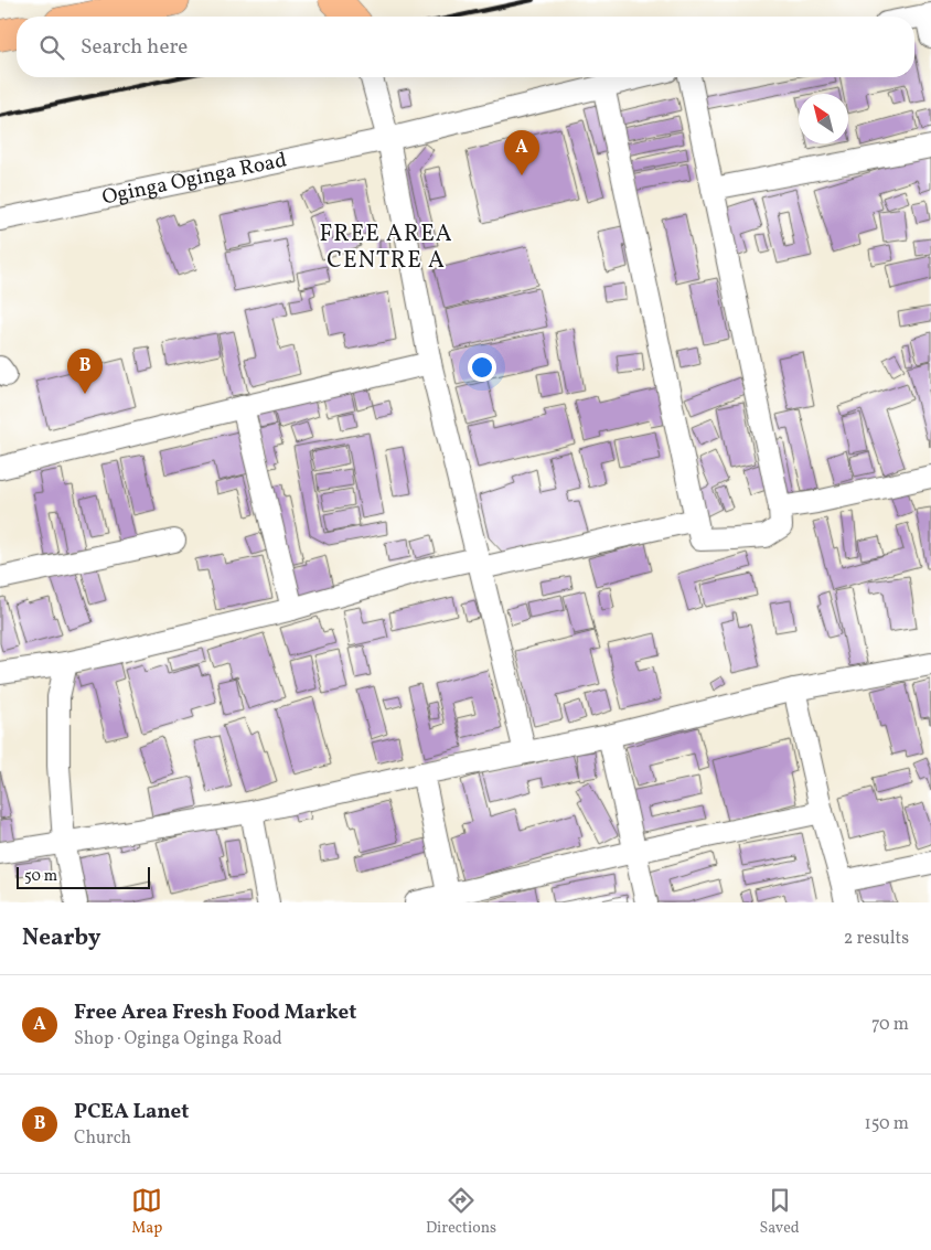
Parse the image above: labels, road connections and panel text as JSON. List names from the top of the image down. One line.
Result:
{"streets":{"street":["Oginga Oginga Road"]},"districts":["FREE AREA CENTRE A"],"scale_bar":"50 m","north":"top left","page":{"search":"Search here","pins":["A","B"],"scale":"50 m","heading":["Nearby","2 results"],"list":[{"mark":"A","name":"Free Area Fresh Food Market","note":"Shop · Oginga Oginga Road","value":"70 m"},{"mark":"B","name":"PCEA Lanet","note":"Church","value":"150 m"}],"nav":["Map","Directions","Saved"]}}
